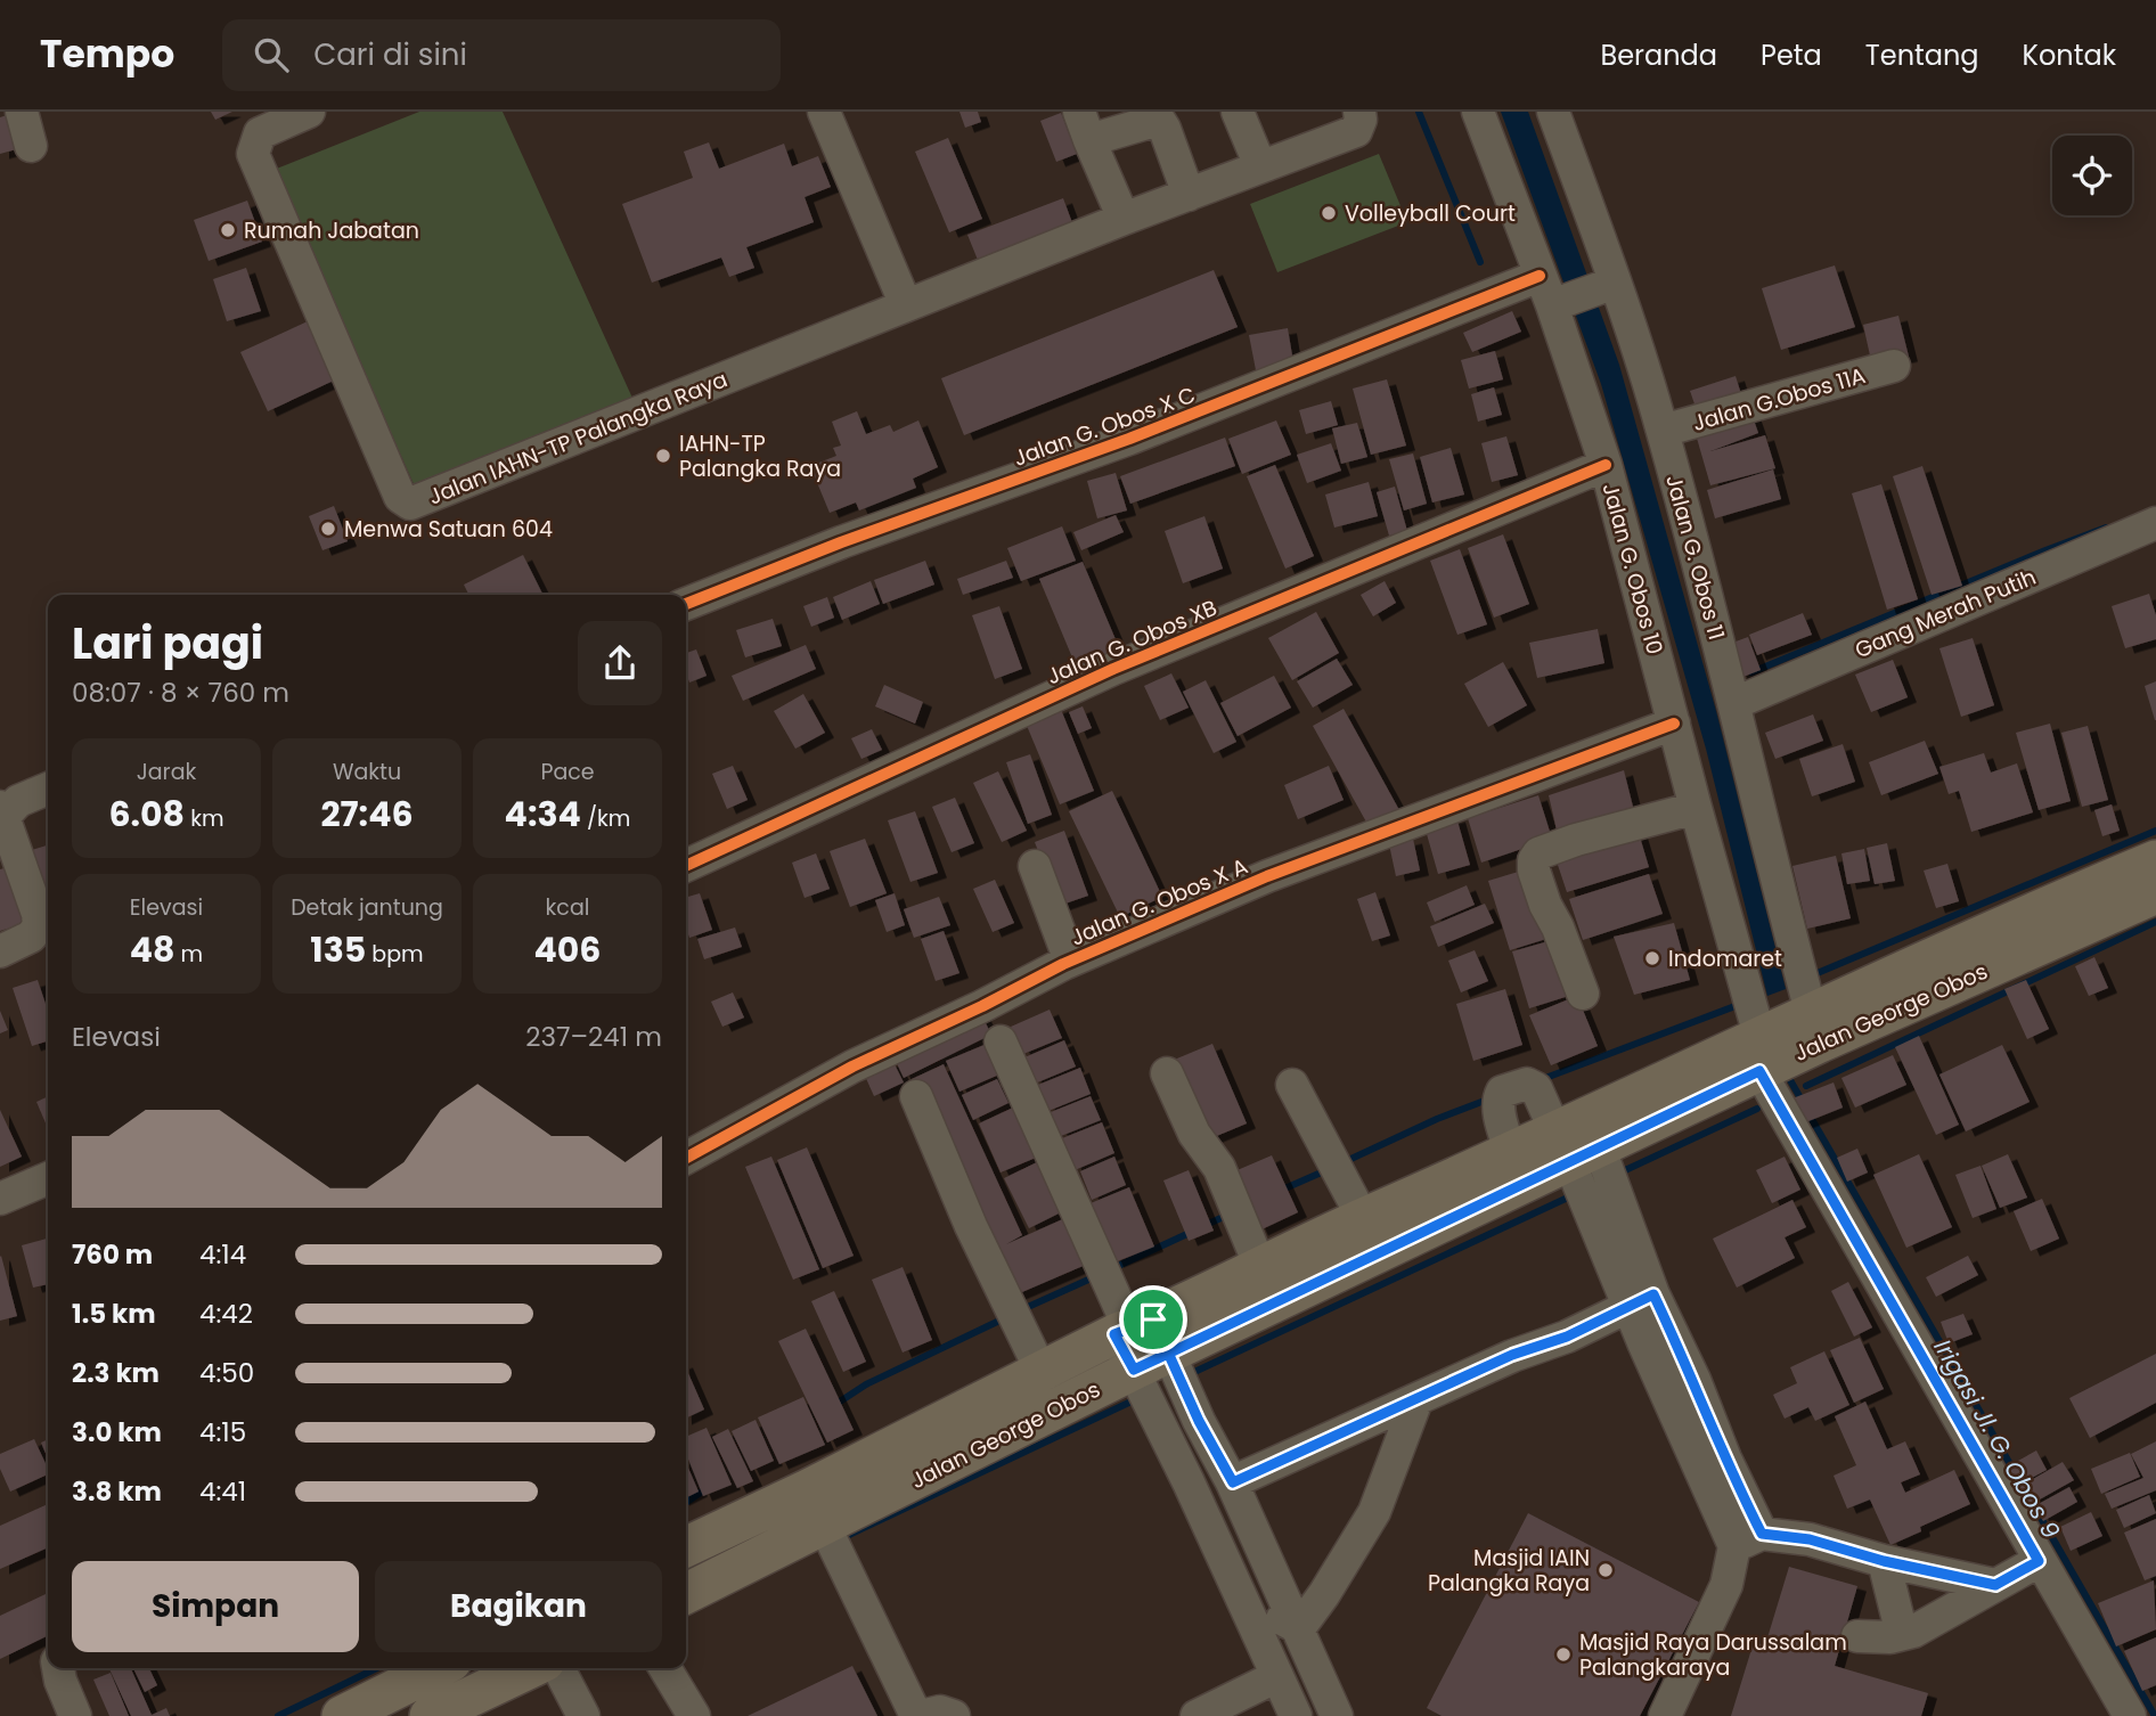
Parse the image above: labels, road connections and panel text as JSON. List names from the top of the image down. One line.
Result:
{"streets":{"main road":["Jalan George Obos"],"street":["Jalan G.Obos 11A","Jalan G. Obos X C","Jalan IAHN-TP Palangka Raya","Jalan G. Obos 11","Jalan G. Obos 10","Gang Merah Putih","Jalan G. Obos XB","Jalan G. Obos X A"]},"crossings":[["Jalan G.Obos 11A","Jalan G. Obos 11"],["Jalan G. Obos X C","Jalan G. Obos 10"],["Jalan G. Obos 11","Jalan G. Obos 10"],["Jalan G. Obos 11","Gang Merah Putih"],["Jalan G. Obos 11","Jalan George Obos"],["Jalan G. Obos 10","Jalan G. Obos XB"],["Jalan G. Obos 10","Jalan G. Obos X A"],["Jalan G. Obos 10","Jalan George Obos"]],"water":["Irigasi Jl. G. Obos 9"],"places":["Volleyball Court","Rumah Jabatan","IAHN-TP Palangka Raya","Menwa Satuan 604","Indomaret","Masjid IAIN Palangka Raya","Masjid Raya Darussalam Palangkaraya"],"page":{"header":"Tempo","search":"Cari di sini","nav":["Beranda","Peta","Tentang","Kontak"],"heading":["Lari pagi","08:07 · 8 × 760 m"],"stats":[["Jarak","6.08 km"],["Waktu","27:46"],["Pace","4:34 /km"],["Elevasi","48 m"],["Detak jantung","135 bpm"],["kcal","406"]],"chart":["Elevasi","237–241 m"],"list":[{"name":"760 m","note":"4:14"},{"name":"1.5 km","note":"4:42"},{"name":"2.3 km","note":"4:50"},{"name":"3.0 km","note":"4:15"},{"name":"3.8 km","note":"4:41"}],"buttons":["Simpan","Bagikan"]}}
